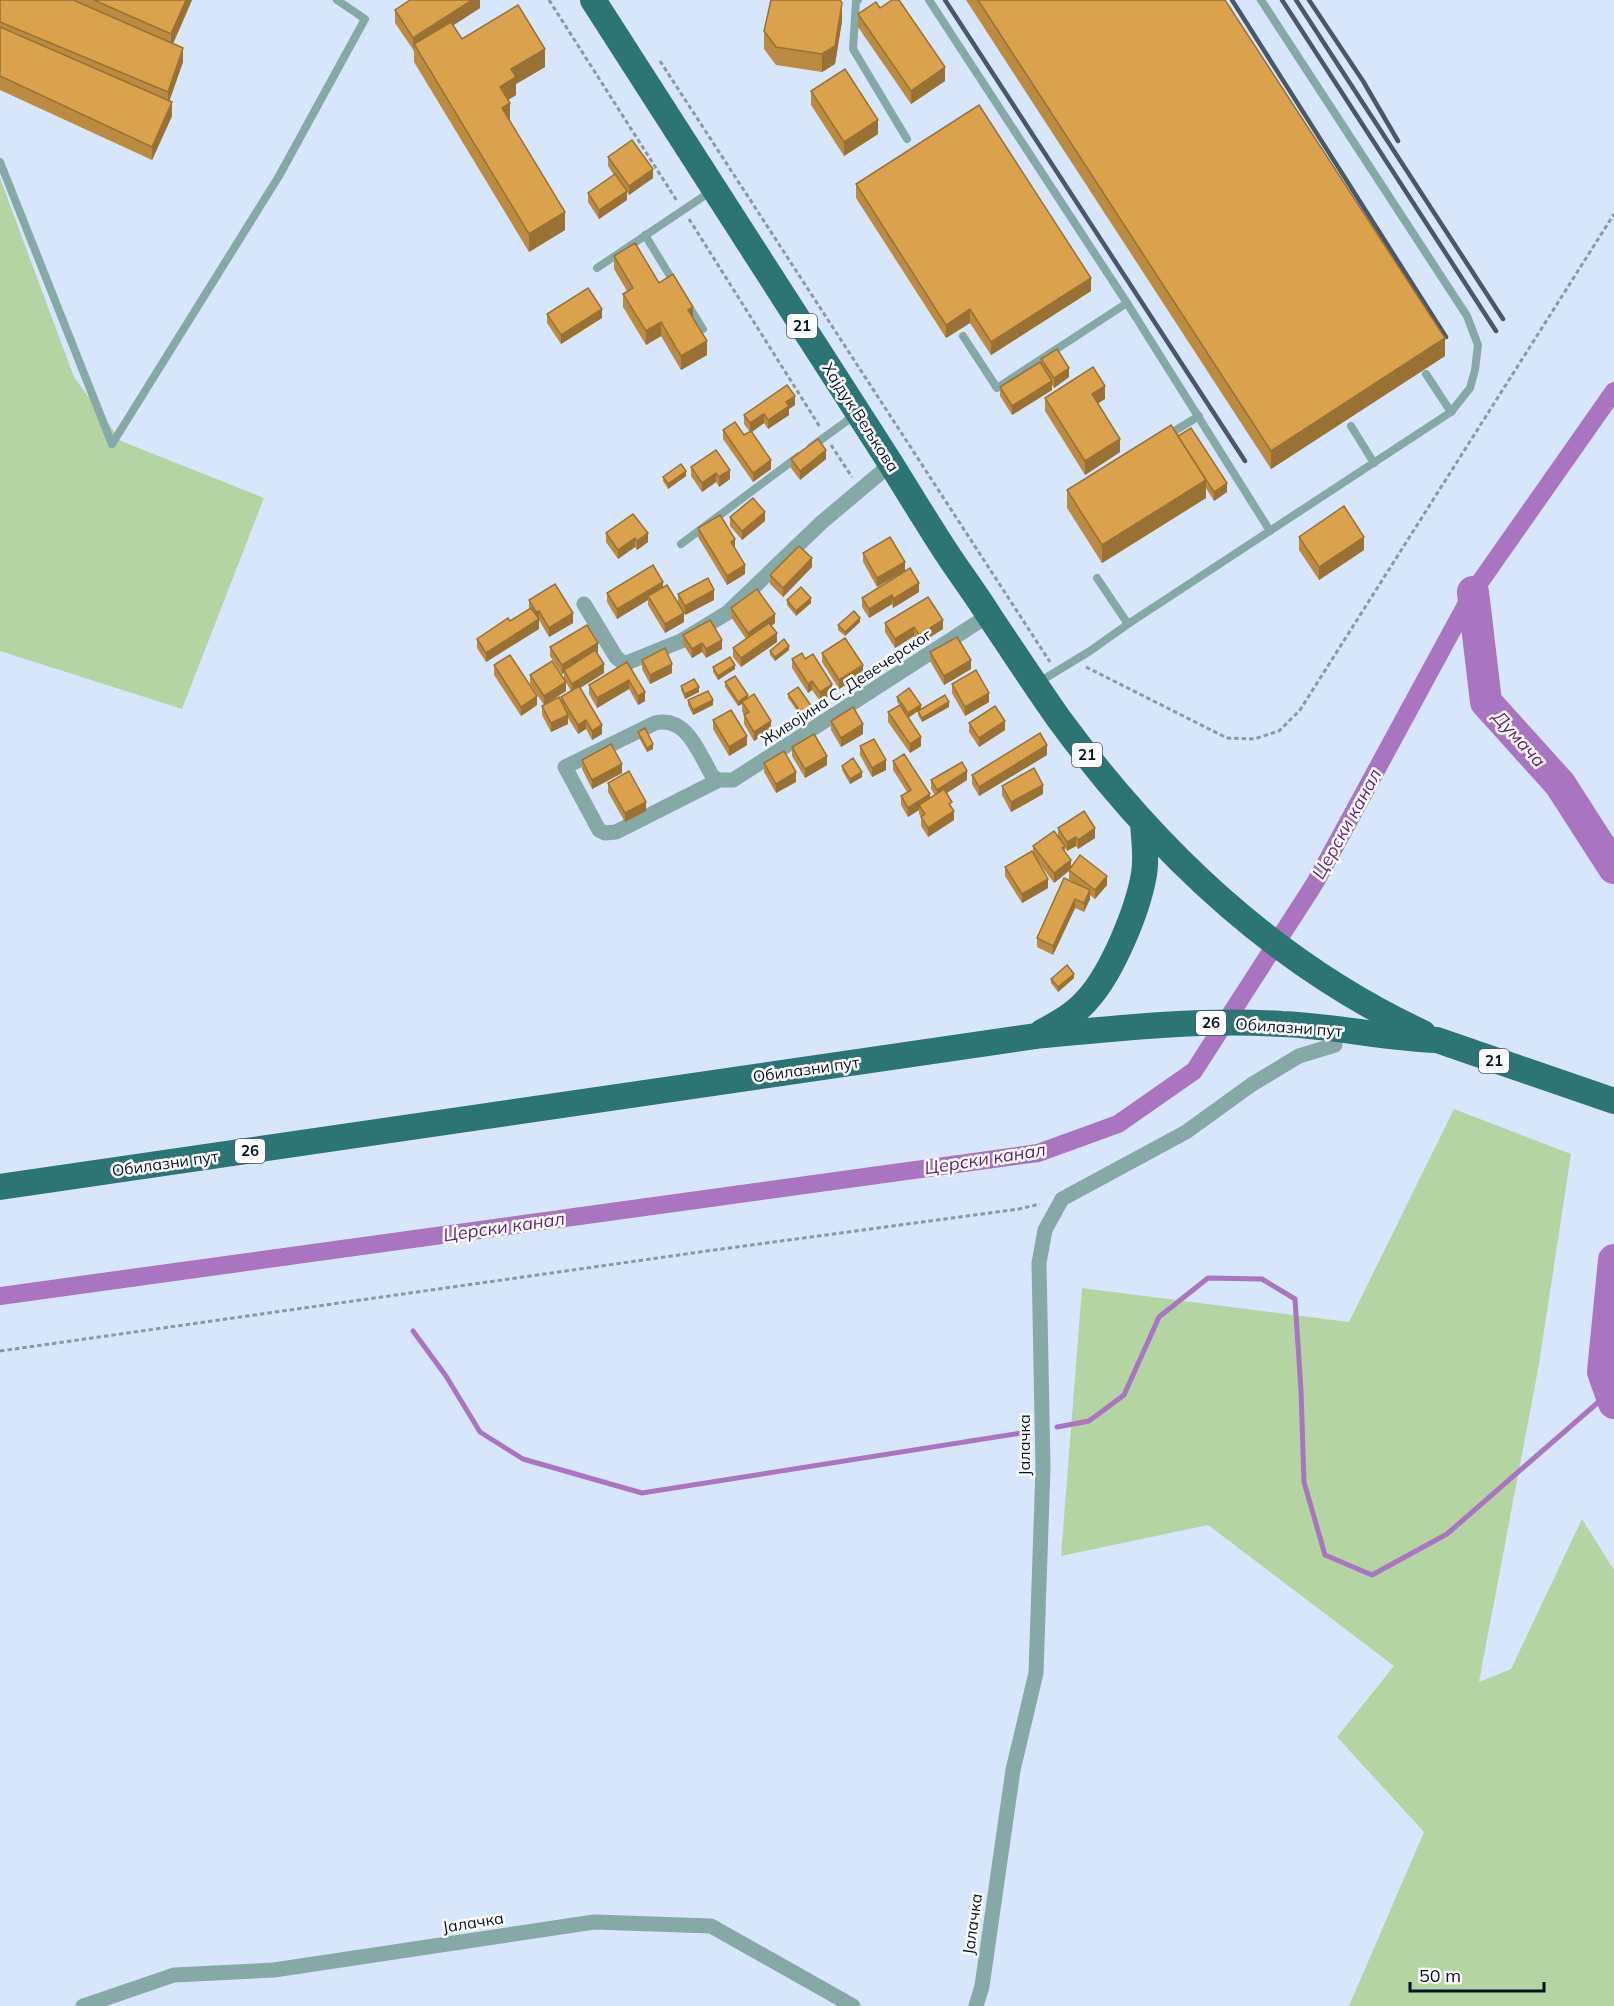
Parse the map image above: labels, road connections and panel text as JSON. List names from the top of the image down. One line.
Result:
{"streets":{"main road":["21","Хајдук Вељкова","26","Обилазни пут"],"street":["Живојина С. Девечерског","Јалачка"]},"crossings":[["21","Хајдук Вељкова"],["21","Обилазни пут"],["Хајдук Вељкова","Живојина С. Девечерског"]],"water":["Думача","Церски канал"],"scale_bar":"50 m"}
